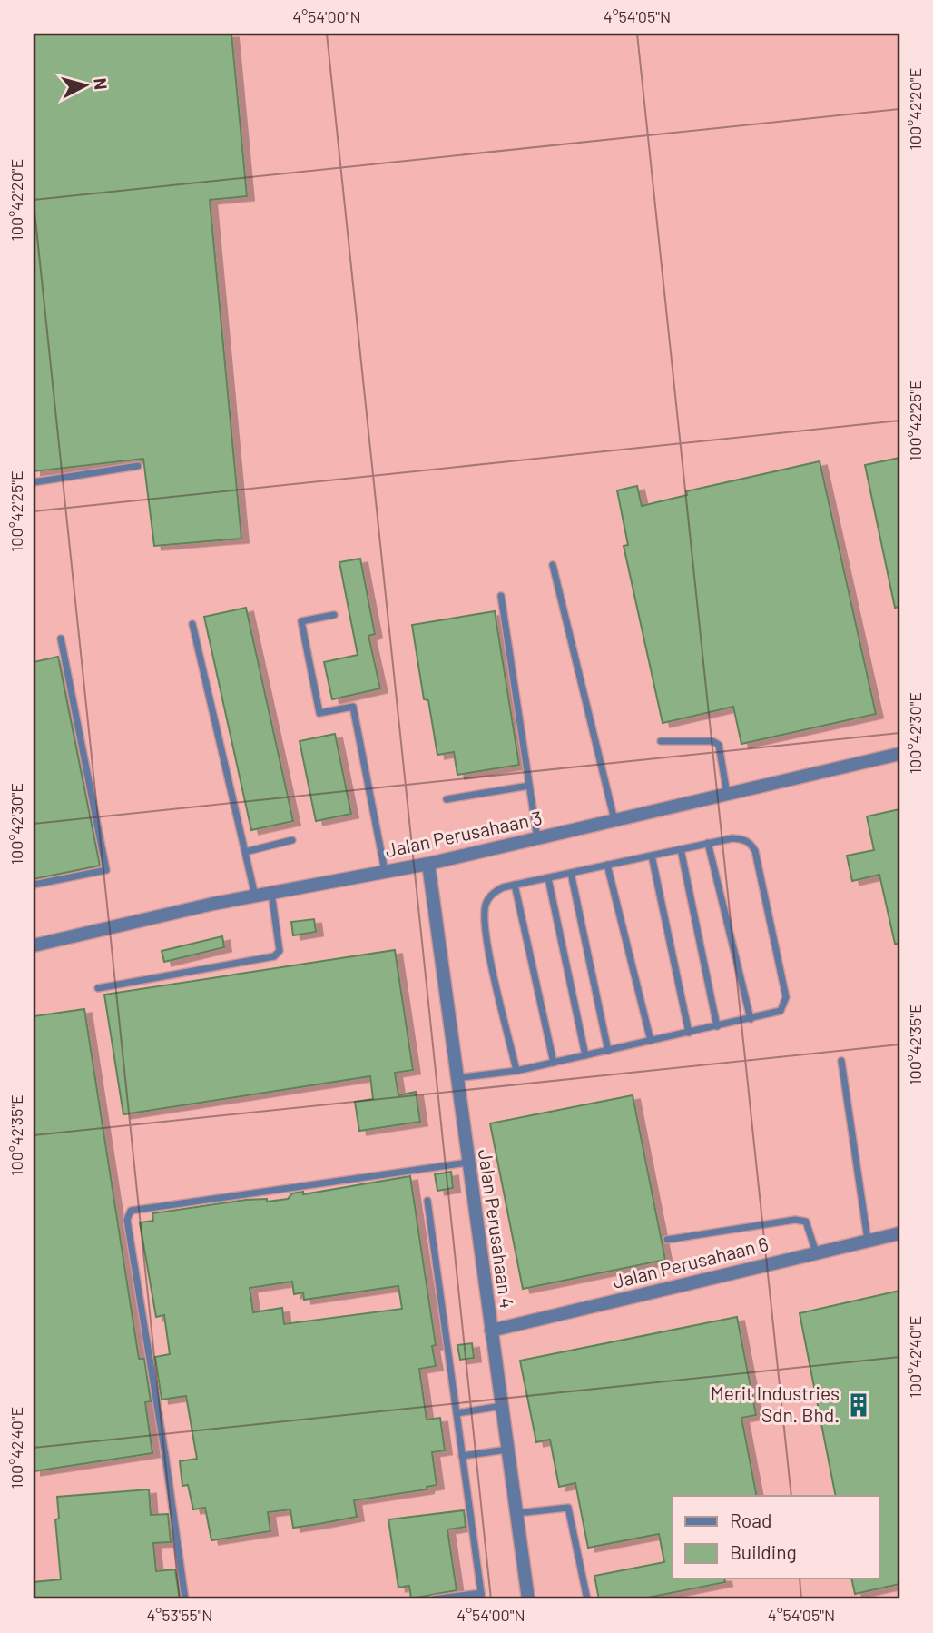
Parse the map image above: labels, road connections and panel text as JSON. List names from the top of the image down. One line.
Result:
{"streets":{"street":["Jalan Perusahaan 3","Jalan Perusahaan 4","Jalan Perusahaan 6"]},"crossings":[["Jalan Perusahaan 3","Jalan Perusahaan 4"],["Jalan Perusahaan 4","Jalan Perusahaan 6"]],"places":{"building":["Merit Industries Sdn. Bhd."]},"legend":["Road","Building"],"north":"right","coordinates":["4°54'00\"N","4°54'05\"N","100°42'20\"E","100°42'25\"E","100°42'30\"E","100°42'35\"E","100°42'40\"E","4°53'55\"N"]}
